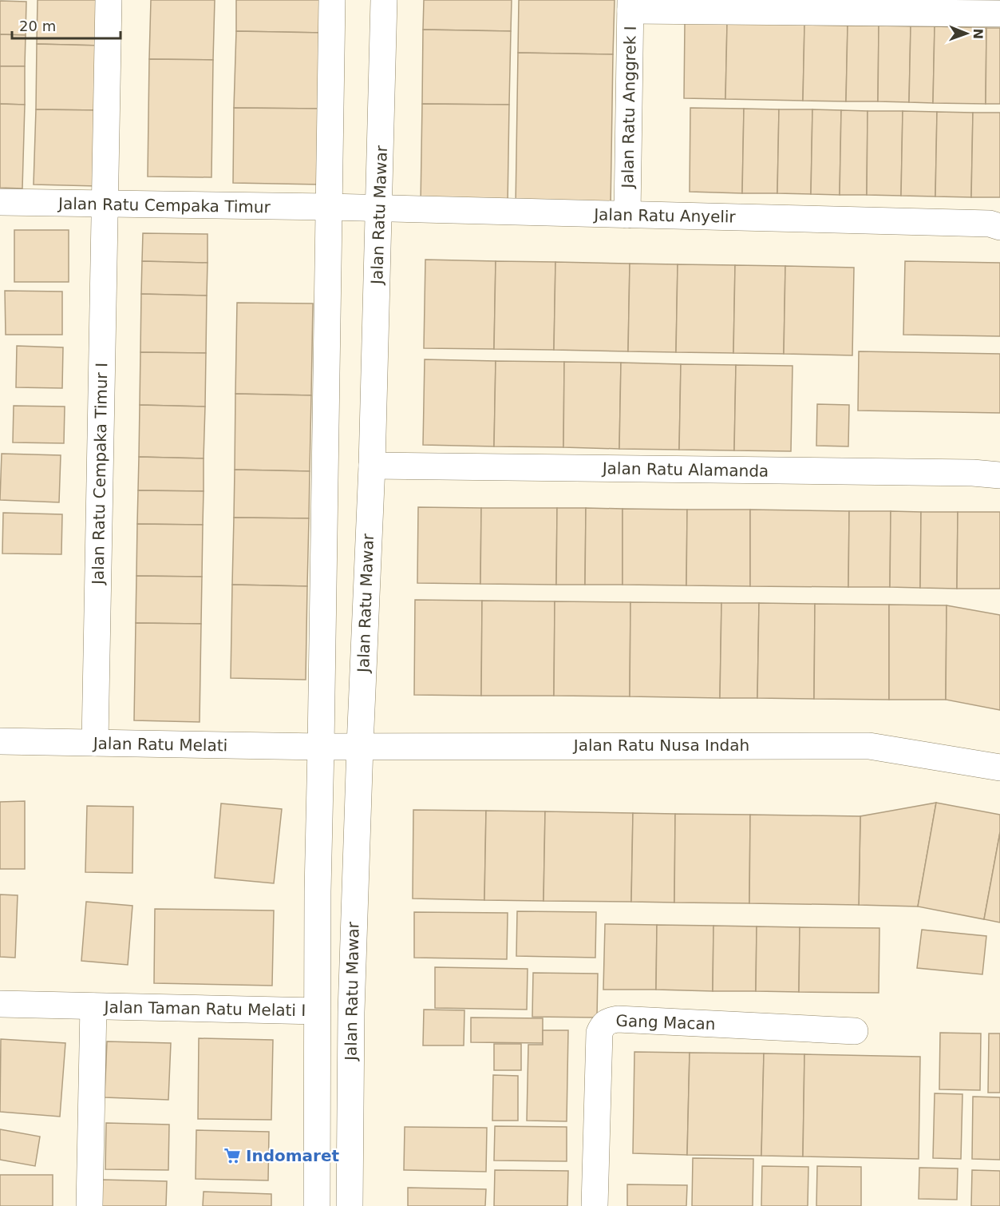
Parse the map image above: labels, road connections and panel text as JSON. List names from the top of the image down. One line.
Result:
{"streets":{"street":["Jalan Ratu Anggrek I","Jalan Ratu Cempaka Timur","Jalan Ratu Mawar","Jalan Ratu Anyelir","Jalan Ratu Alamanda","Jalan Ratu Cempaka Timur I","Jalan Ratu Melati","Jalan Ratu Nusa Indah","Jalan Taman Ratu Melati I","Gang Macan"]},"crossings":[["Jalan Ratu Anggrek I","Jalan Ratu Anyelir"],["Jalan Ratu Cempaka Timur","Jalan Ratu Anyelir"],["Jalan Ratu Cempaka Timur","Jalan Ratu Cempaka Timur I"],["Jalan Ratu Mawar","Jalan Ratu Anyelir"],["Jalan Ratu Mawar","Jalan Ratu Alamanda"],["Jalan Ratu Mawar","Jalan Ratu Nusa Indah"],["Jalan Ratu Cempaka Timur I","Jalan Ratu Melati"],["Jalan Ratu Melati","Jalan Ratu Nusa Indah"]],"places":{"supermarket":["Indomaret"]},"scale_bar":"20 m","north":"right"}
